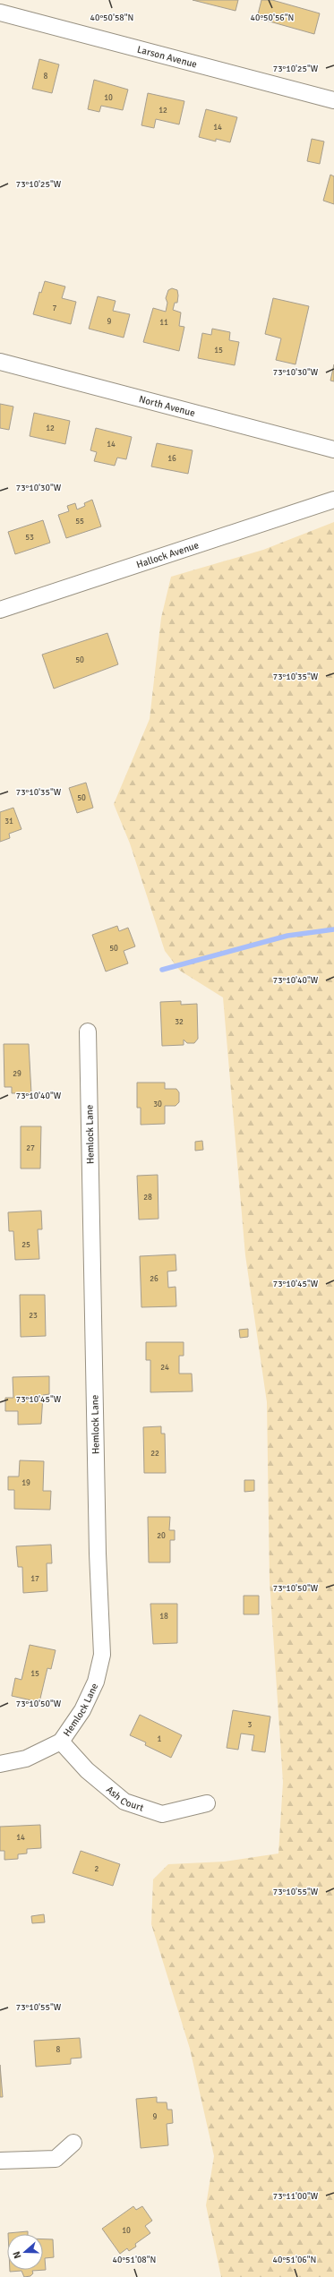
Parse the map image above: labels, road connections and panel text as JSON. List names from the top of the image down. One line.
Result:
{"streets":{"street":["Larson Avenue","North Avenue","Hallock Avenue","Hemlock Lane","Ash Court"]},"crossings":[["Hemlock Lane","Ash Court"]],"house_numbers":["8","10","12","14","7","9","11","15","12","14","16","55","53","50","50","31","50","32","29","30","27","28","25","26","23","24","22","19","20","17","18","15","3","1","14","2","8","9","10"],"north":"left","coordinates":["40°50'58\"N","40°50'56\"N","73°10'25\"W","73°10'30\"W","73°10'35\"W","73°10'40\"W","73°10'45\"W","73°10'50\"W","73°10'55\"W","73°11'00\"W","40°51'08\"N","40°51'06\"N"]}
